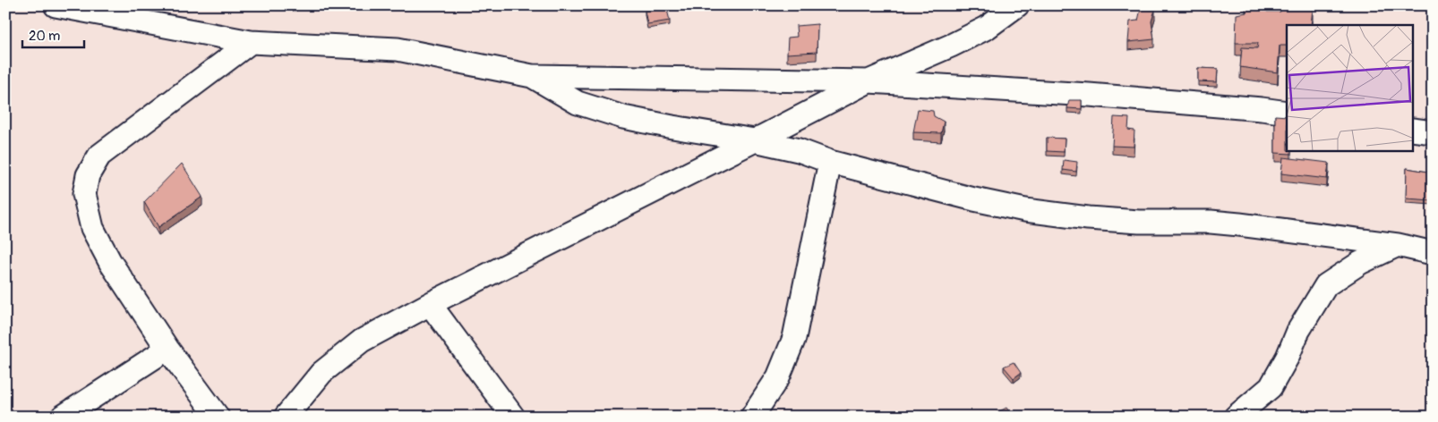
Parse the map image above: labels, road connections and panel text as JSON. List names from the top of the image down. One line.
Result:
{"scale_bar":"20 m"}
